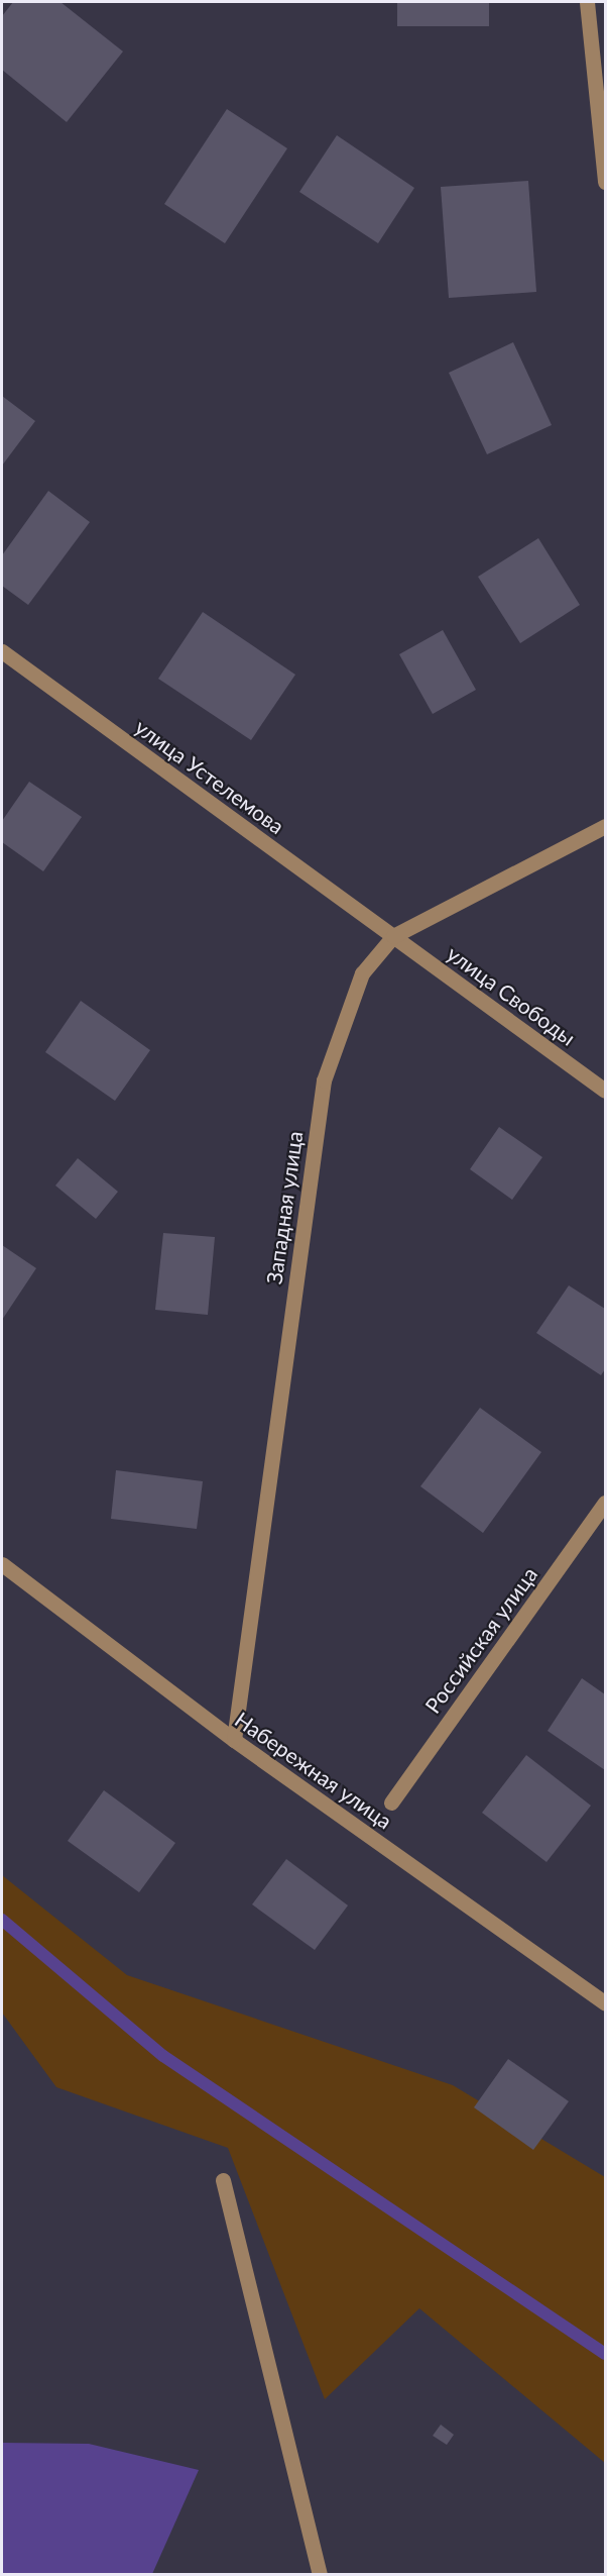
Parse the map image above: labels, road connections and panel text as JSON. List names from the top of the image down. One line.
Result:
{"streets":{"street":["улица Устелемова","улица Свободы","Западная улица","Российская улица","Набережная улица"]},"crossings":[["улица Устелемова","улица Свободы"],["улица Устелемова","Западная улица"],["улица Свободы","Западная улица"],["Западная улица","Набережная улица"]]}
